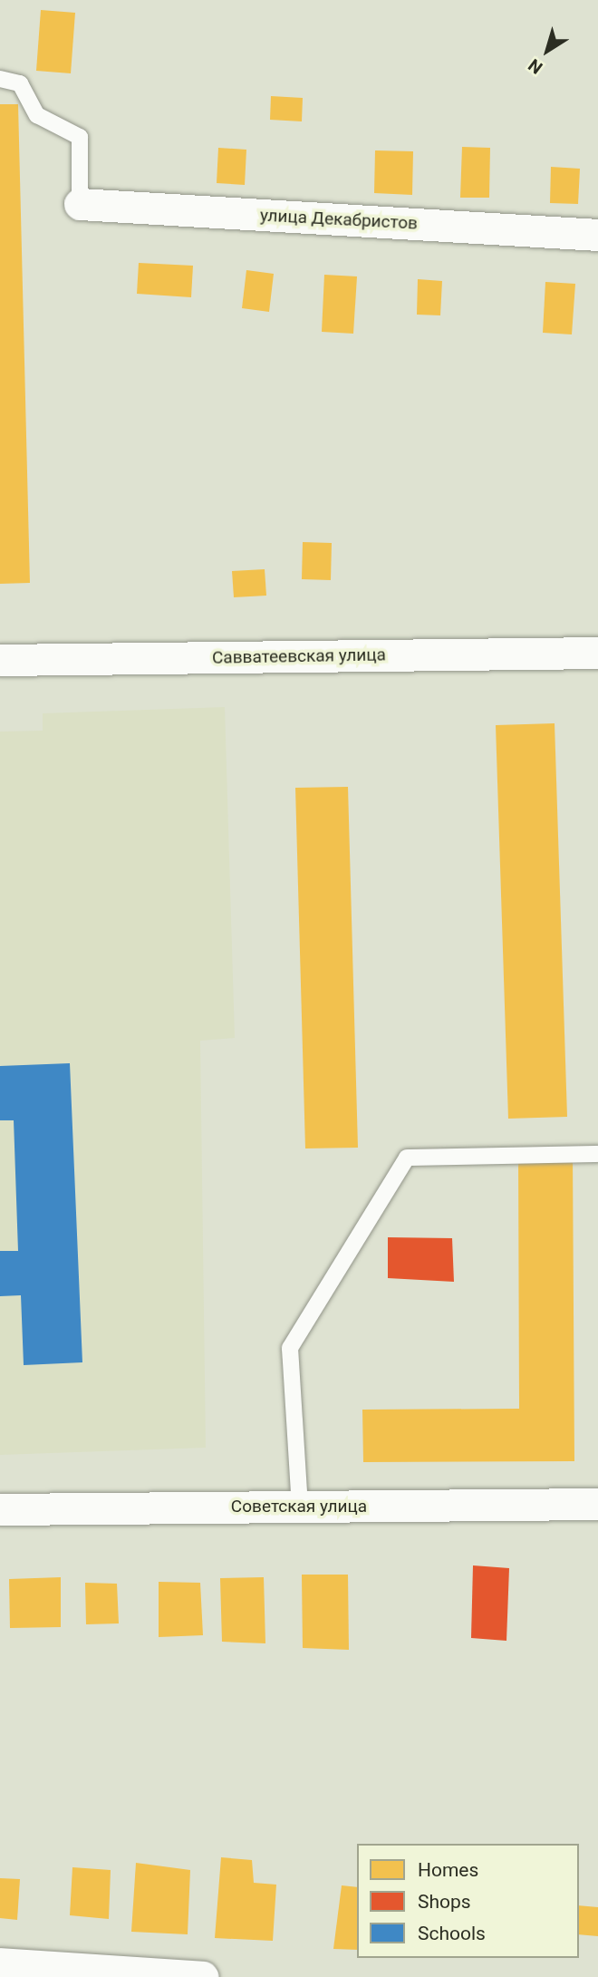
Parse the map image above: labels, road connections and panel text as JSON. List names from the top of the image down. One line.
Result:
{"streets":{"street":["улица Декабристов","Савватеевская улица","Советская улица"]},"legend":["Homes","Shops","Schools"],"north":"bottom left"}
